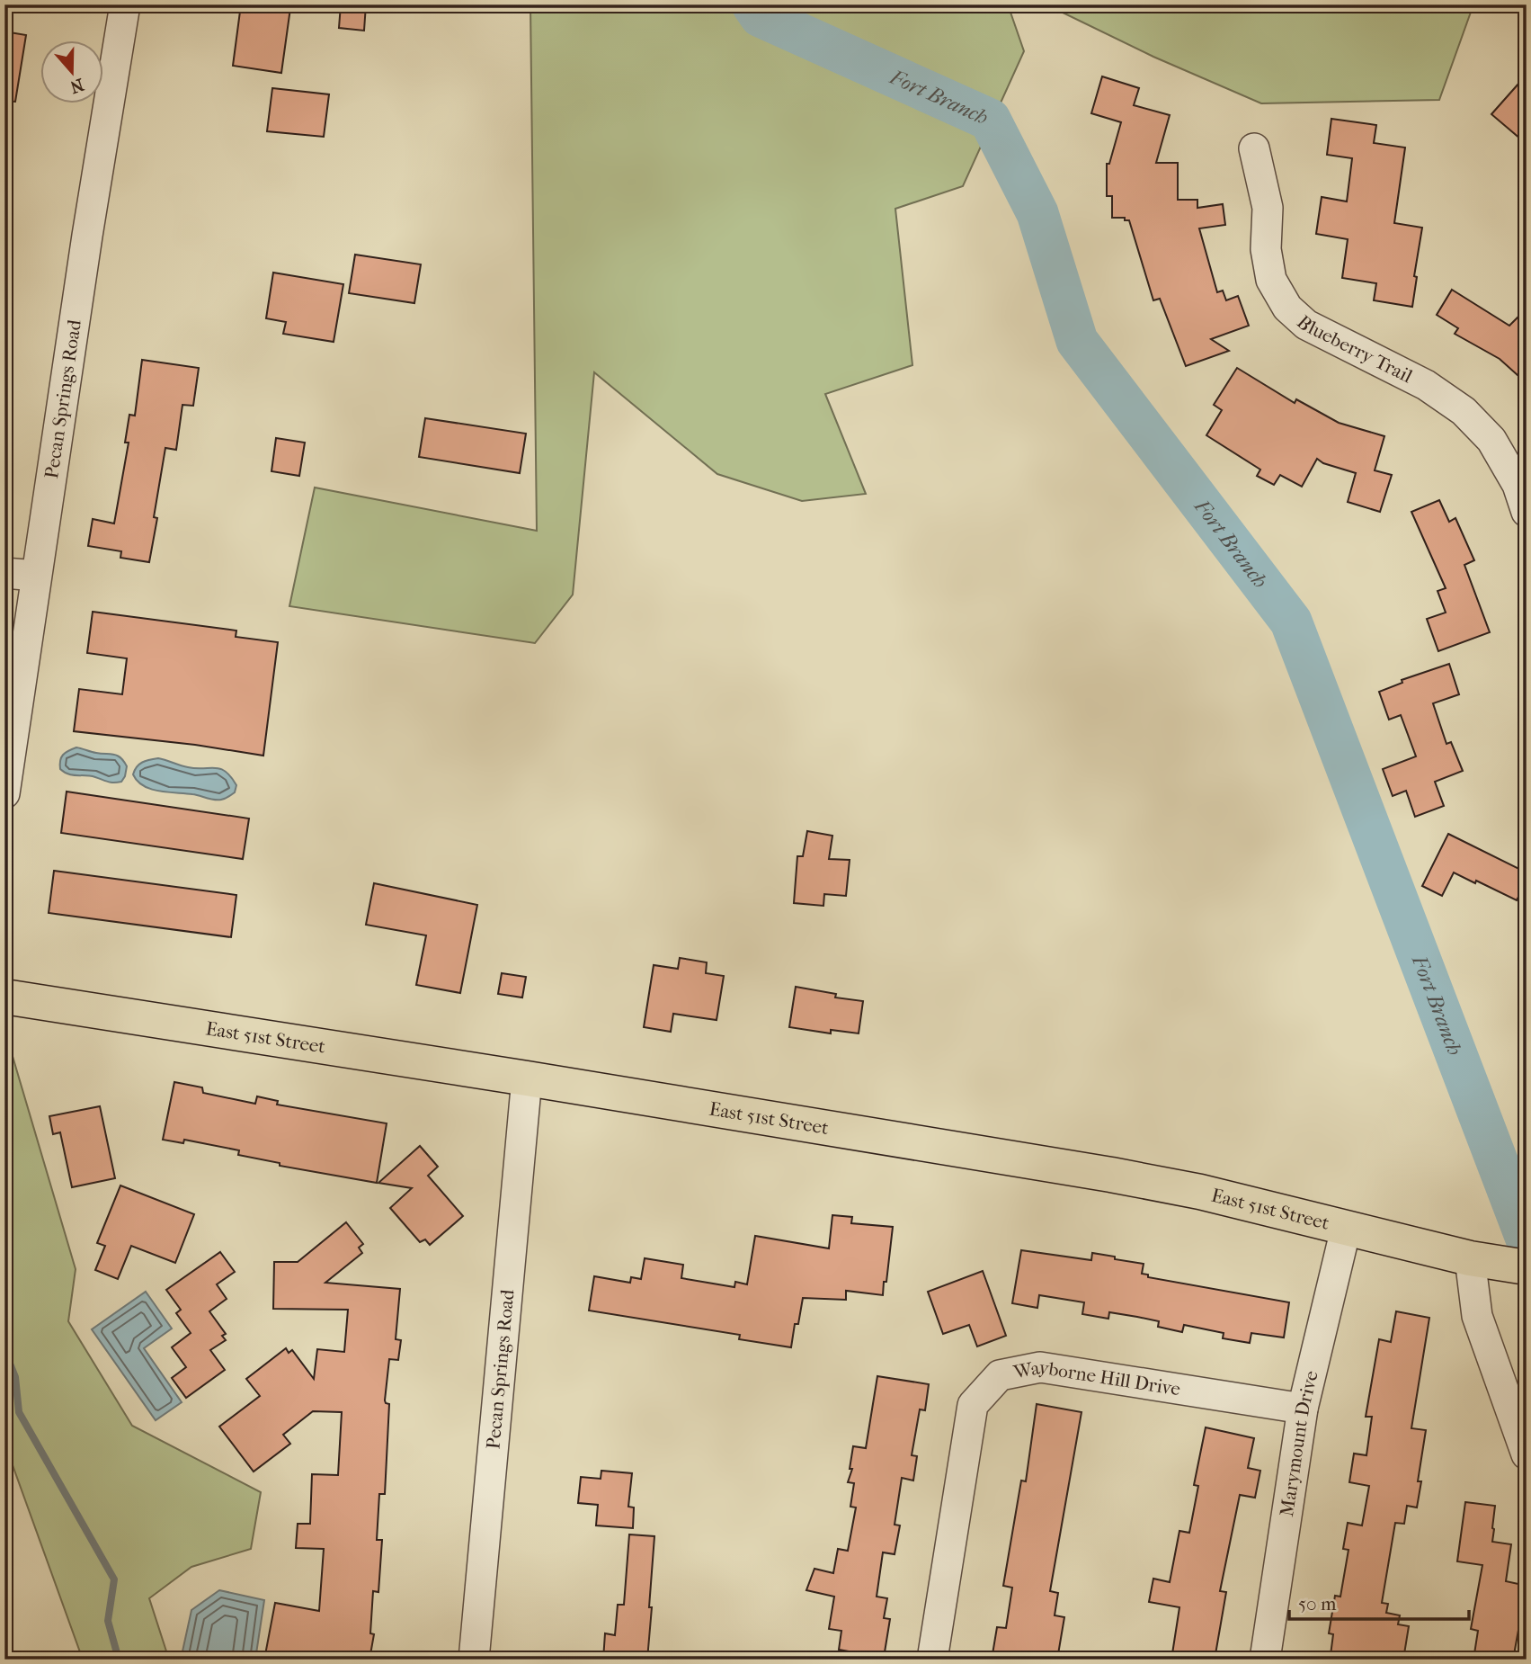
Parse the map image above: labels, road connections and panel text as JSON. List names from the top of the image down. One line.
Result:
{"streets":{"main road":["East 51st Street"],"street":["Blueberry Trail","Pecan Springs Road","Wayborne Hill Drive","Marymount Drive"]},"crossings":[["Pecan Springs Road","East 51st Street"],["East 51st Street","Marymount Drive"],["Wayborne Hill Drive","Marymount Drive"]],"water":["Fort Branch"],"scale_bar":"50 m","north":"bottom"}
